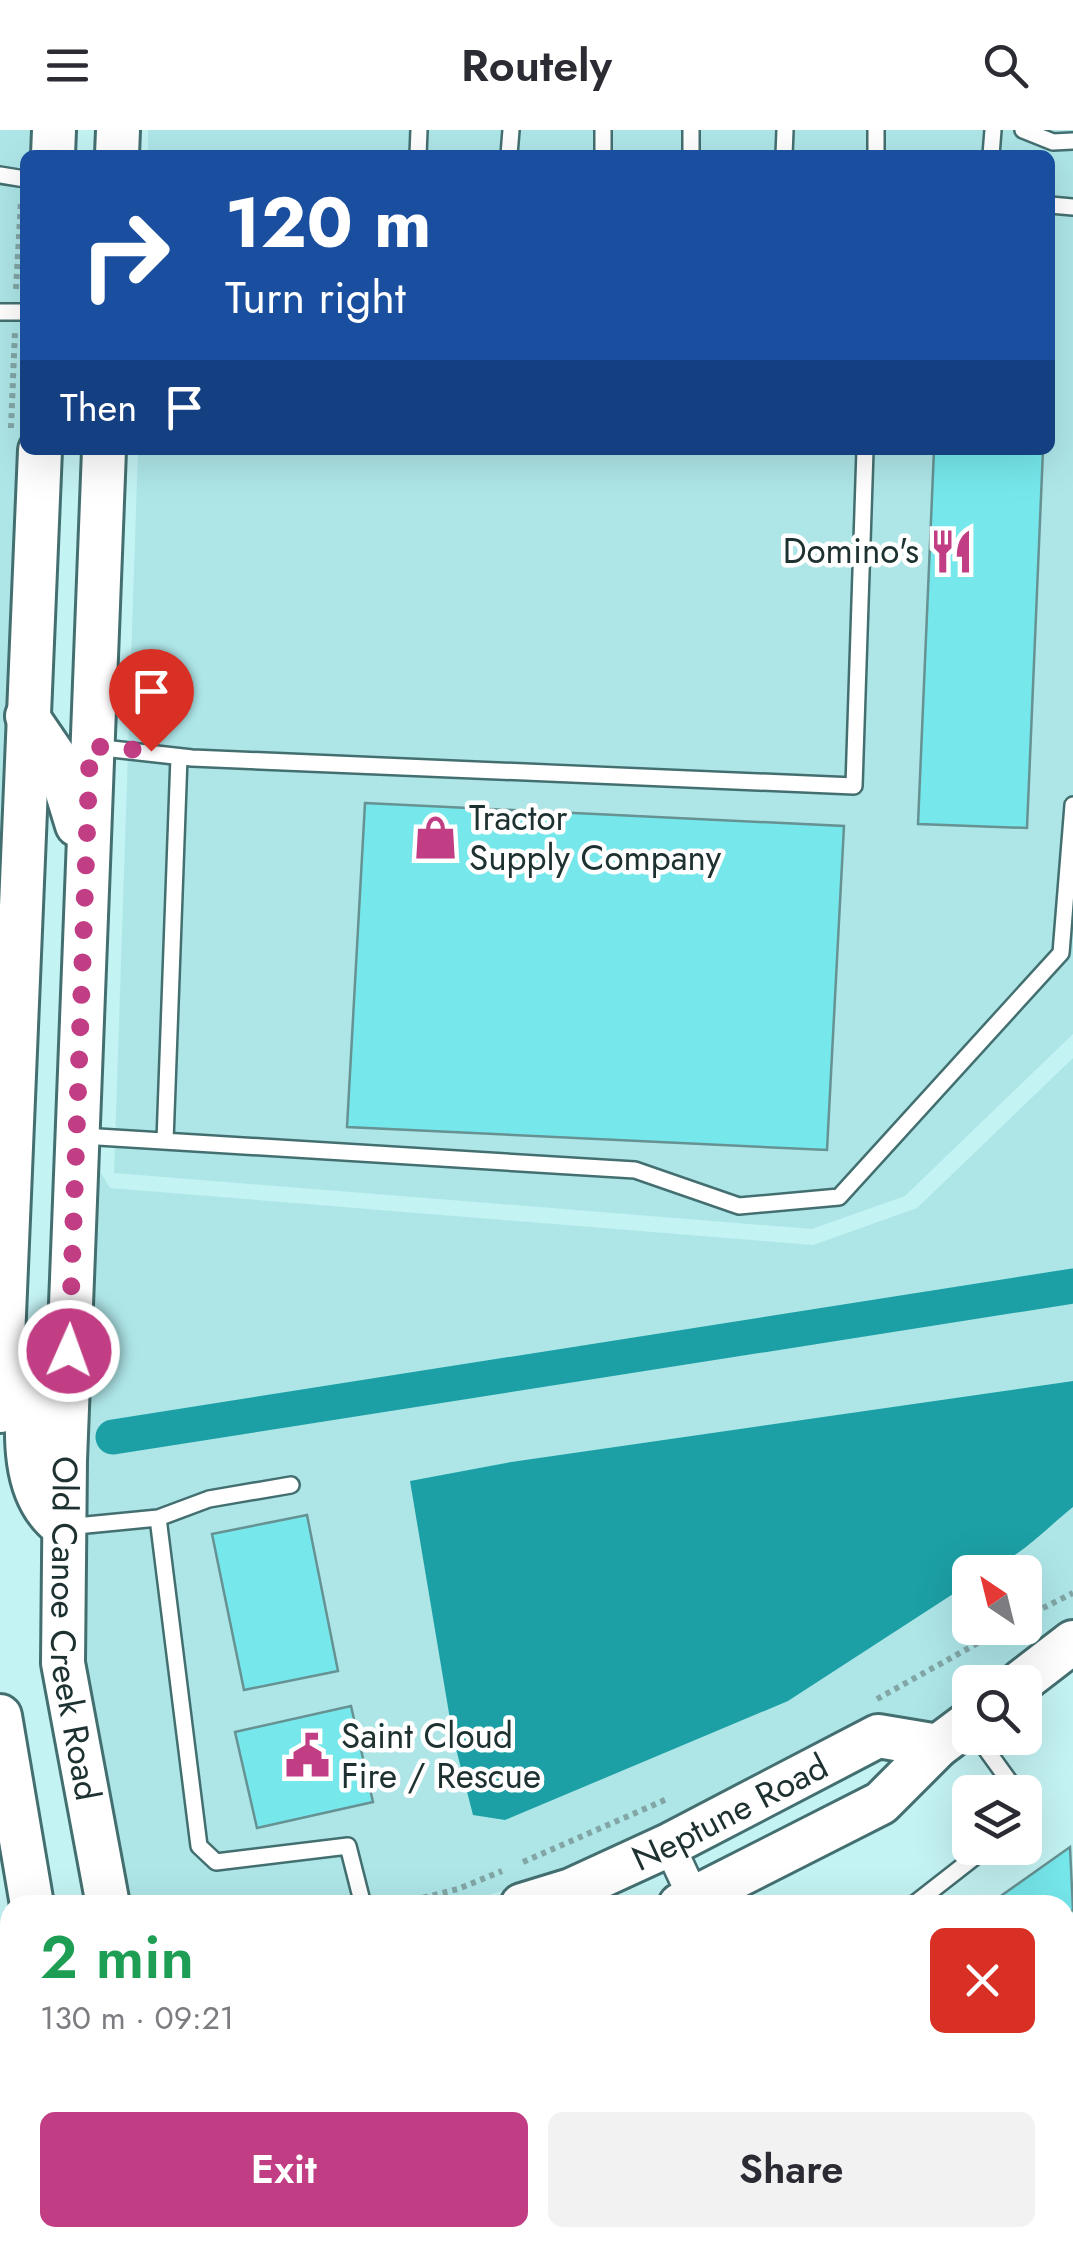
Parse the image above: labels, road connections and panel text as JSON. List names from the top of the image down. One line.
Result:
{"streets":{"main road":["Old Canoe Creek Road","Neptune Road"]},"places":{"restaurant":["Domino's"],"shop":["Tractor Supply Company"],"public building":["Saint Cloud Fire / Rescue"]},"north":"top left","page":{"header":"Routely","turn":["120 m","Turn right"],"then":"Then","heading":["2 min","130 m · 09:21"],"buttons":["Exit","Share"]}}
